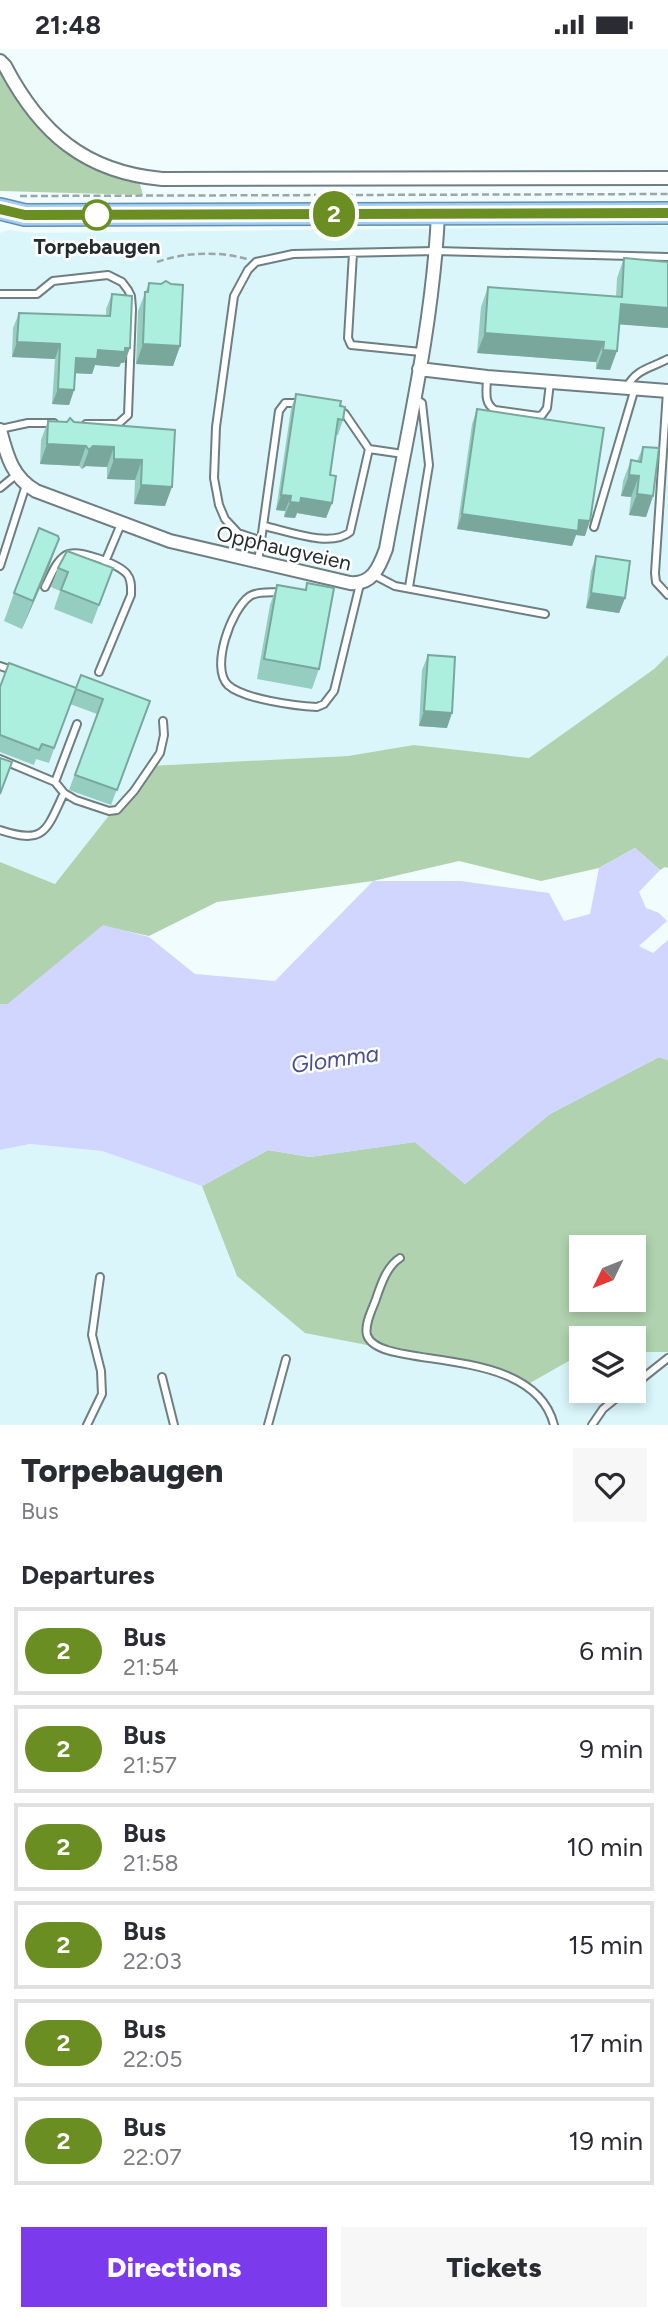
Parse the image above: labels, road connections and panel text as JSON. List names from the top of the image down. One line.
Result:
{"streets":{"street":["Opphaugveien"]},"water":["Glomma"],"places":["Torpebaugen"],"lines":["bus line 2"],"north":"bottom left","page":{"status":"21:48","on_map":"2","heading":[["Torpebaugen","Bus"],"Departures"],"list":[{"mark":"2","name":"Bus","note":"21:54","value":"6 min"},{"mark":"2","name":"Bus","note":"21:57","value":"9 min"},{"mark":"2","name":"Bus","note":"21:58","value":"10 min"},{"mark":"2","name":"Bus","note":"22:03","value":"15 min"},{"mark":"2","name":"Bus","note":"22:05","value":"17 min"},{"mark":"2","name":"Bus","note":"22:07","value":"19 min"}],"buttons":["Directions","Tickets"]}}
